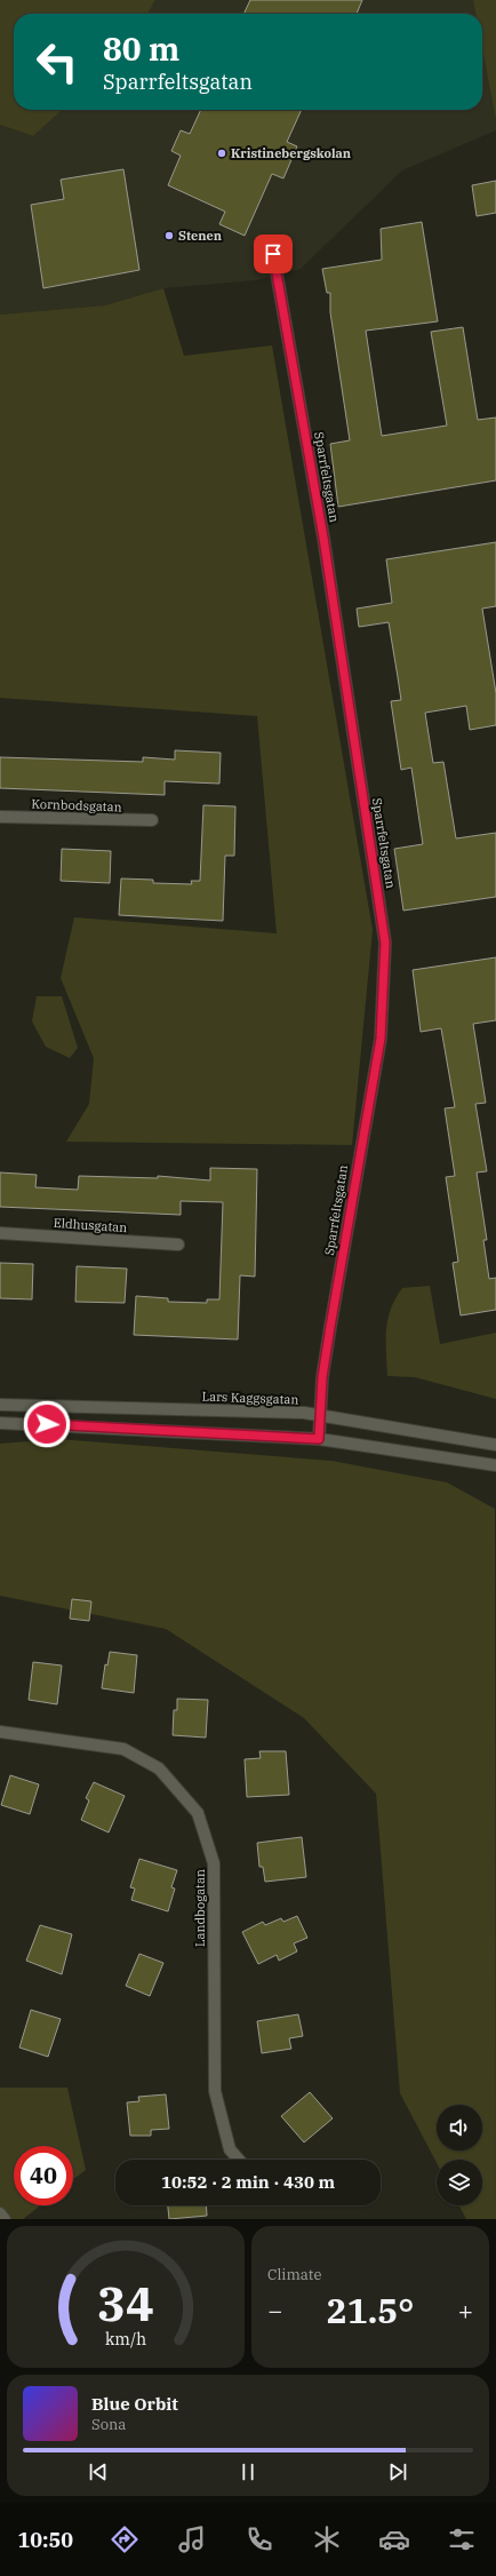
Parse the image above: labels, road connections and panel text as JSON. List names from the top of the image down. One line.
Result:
{"streets":{"street":["Sparrfeltsgatan","Kornbodsgatan","Eldhusgatan","Lars Kaggsgatan","Landbogatan"]},"crossings":[["Sparrfeltsgatan","Lars Kaggsgatan"]],"places":["Kristinebergskolan","Stenen"],"page":{"turn":["80 m","Sparrfeltsgatan"],"limit":"40","trip":"10:52 · 2 min · 430 m","tile":"Climate","heat":["−","21.5°","+"],"song":["Blue Orbit","Sona"],"tabs":"10:50","gauge":["34","km/h"]}}
